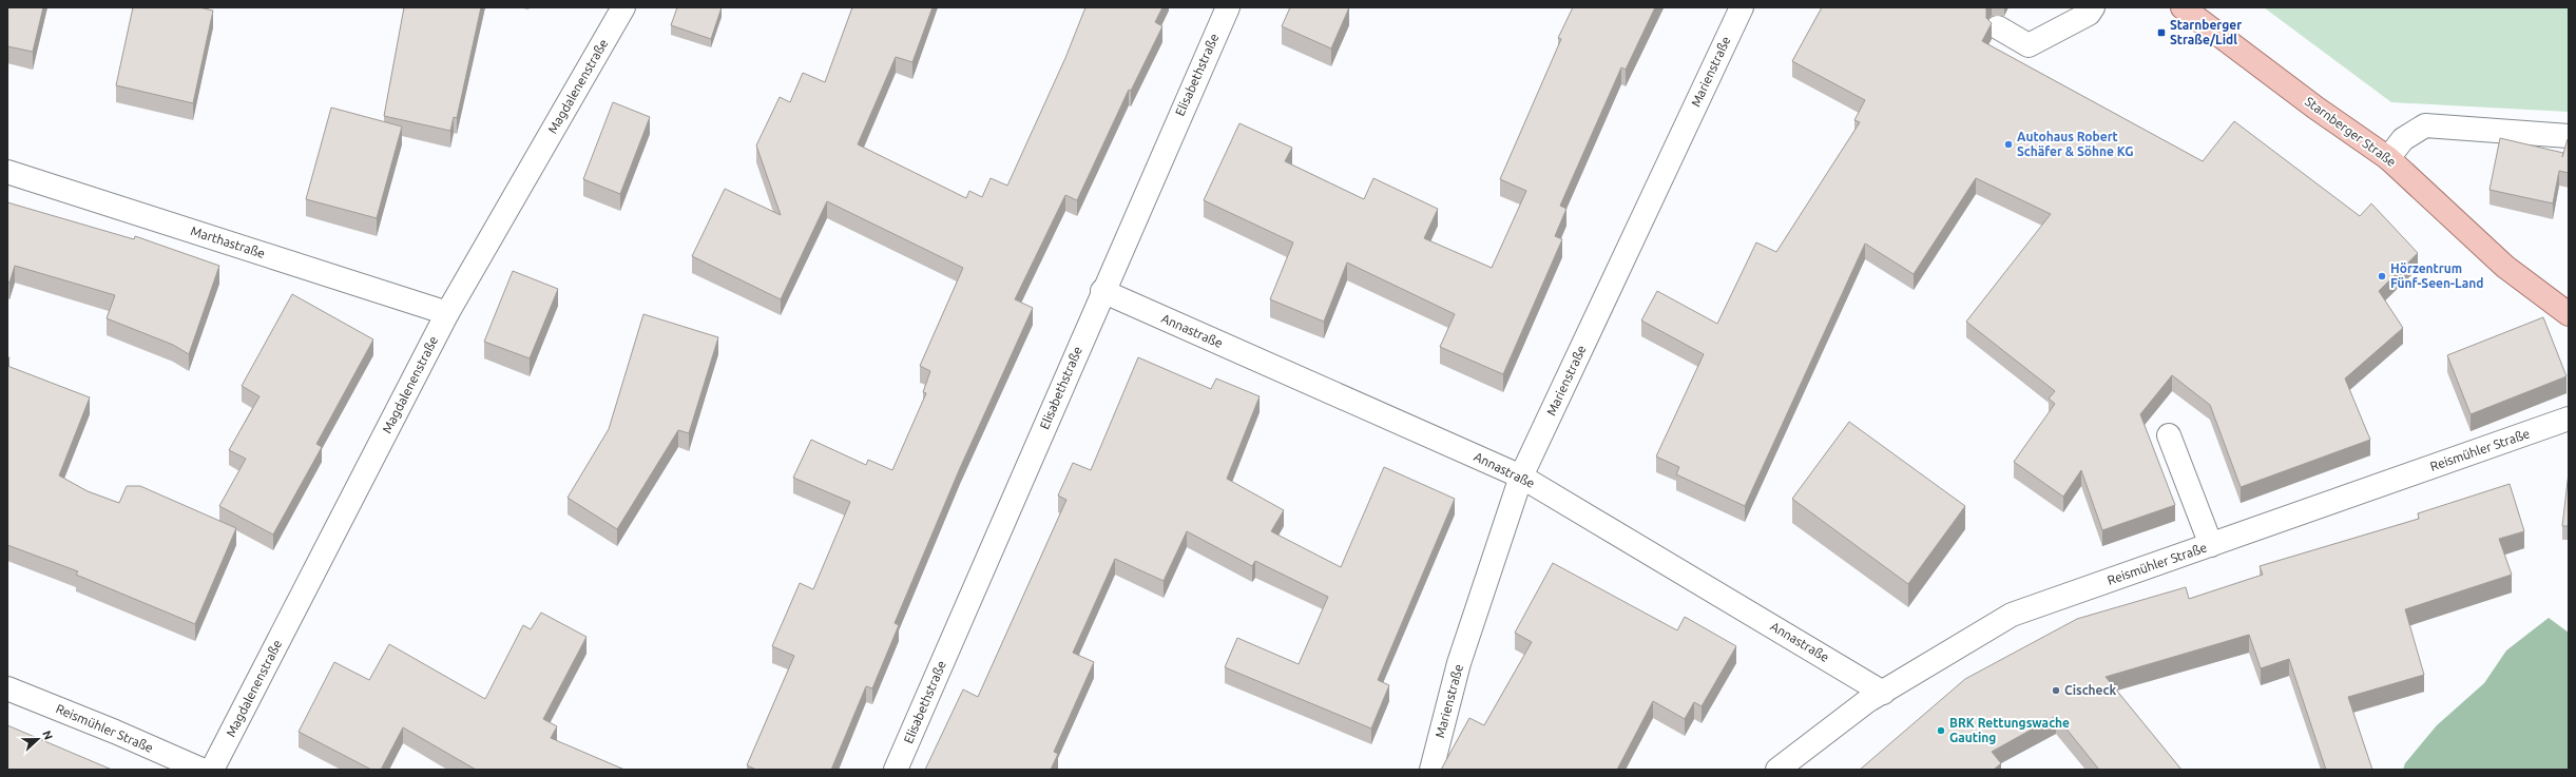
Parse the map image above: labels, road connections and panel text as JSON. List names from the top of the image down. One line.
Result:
{"streets":{"main road":["Starnberger Straße"],"street":["Marienstraße","Elisabethstraße","Magdalenenstraße","Marthastraße","Annastraße","Reismühler Straße"]},"crossings":[["Marienstraße","Annastraße"],["Elisabethstraße","Annastraße"],["Magdalenenstraße","Marthastraße"],["Annastraße","Reismühler Straße"]],"places":{"transit":["Starnberger Straße/Lidl"],"other":["Autohaus Robert Schäfer & Söhne KG","Hörzentrum Fünf-Seen-Land","Cischeck","BRK Rettungswache Gauting"]},"north":"right"}
